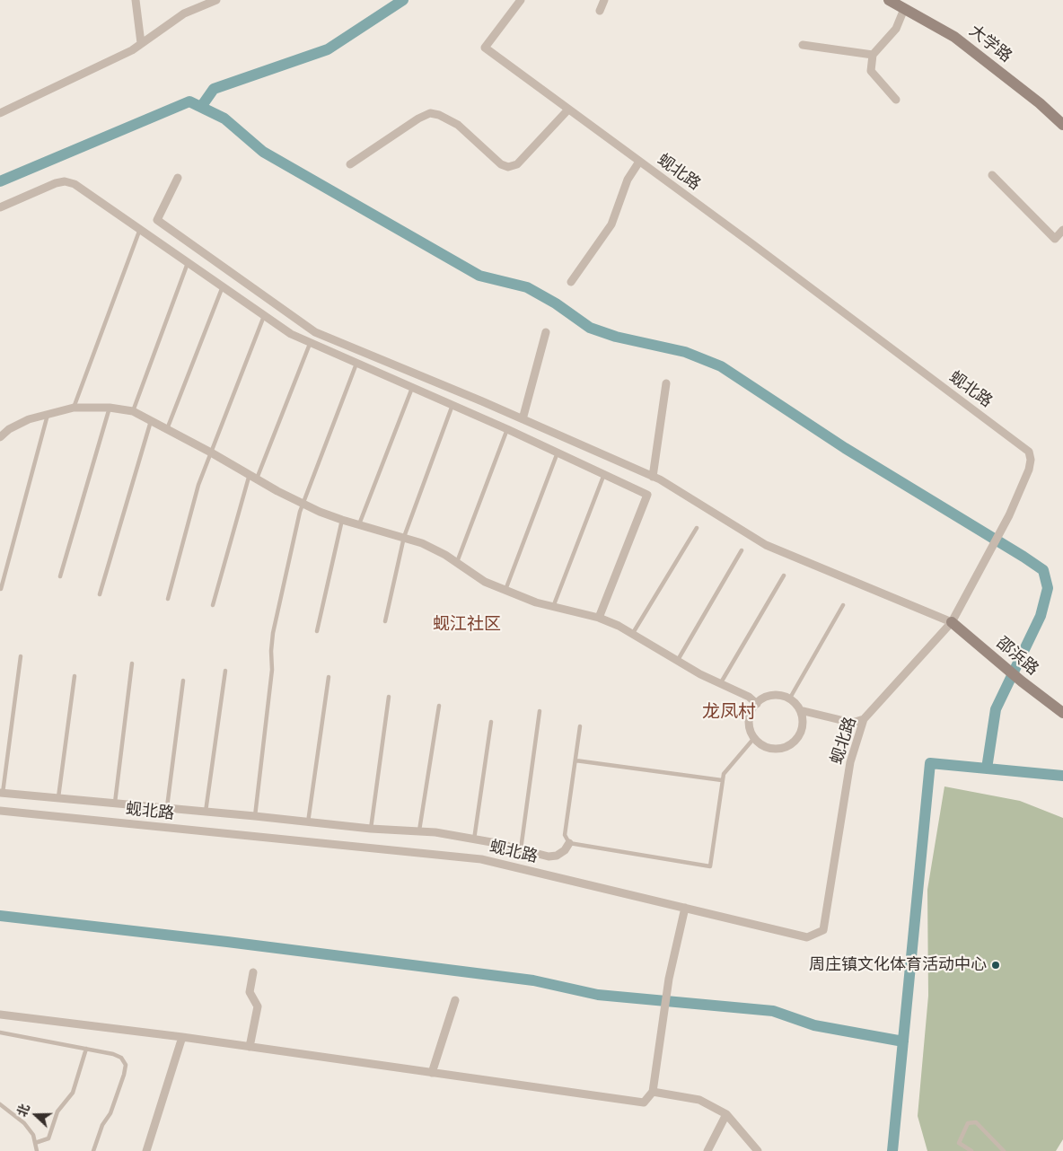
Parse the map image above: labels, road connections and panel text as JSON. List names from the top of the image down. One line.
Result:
{"streets":{"main road":["大学路","邵浜路"],"street":["蚬北路"]},"crossings":[["蚬北路","邵浜路"]],"districts":["蚬江社区","龙凤村"],"places":["周庄镇文化体育活动中心"],"north":"left"}
